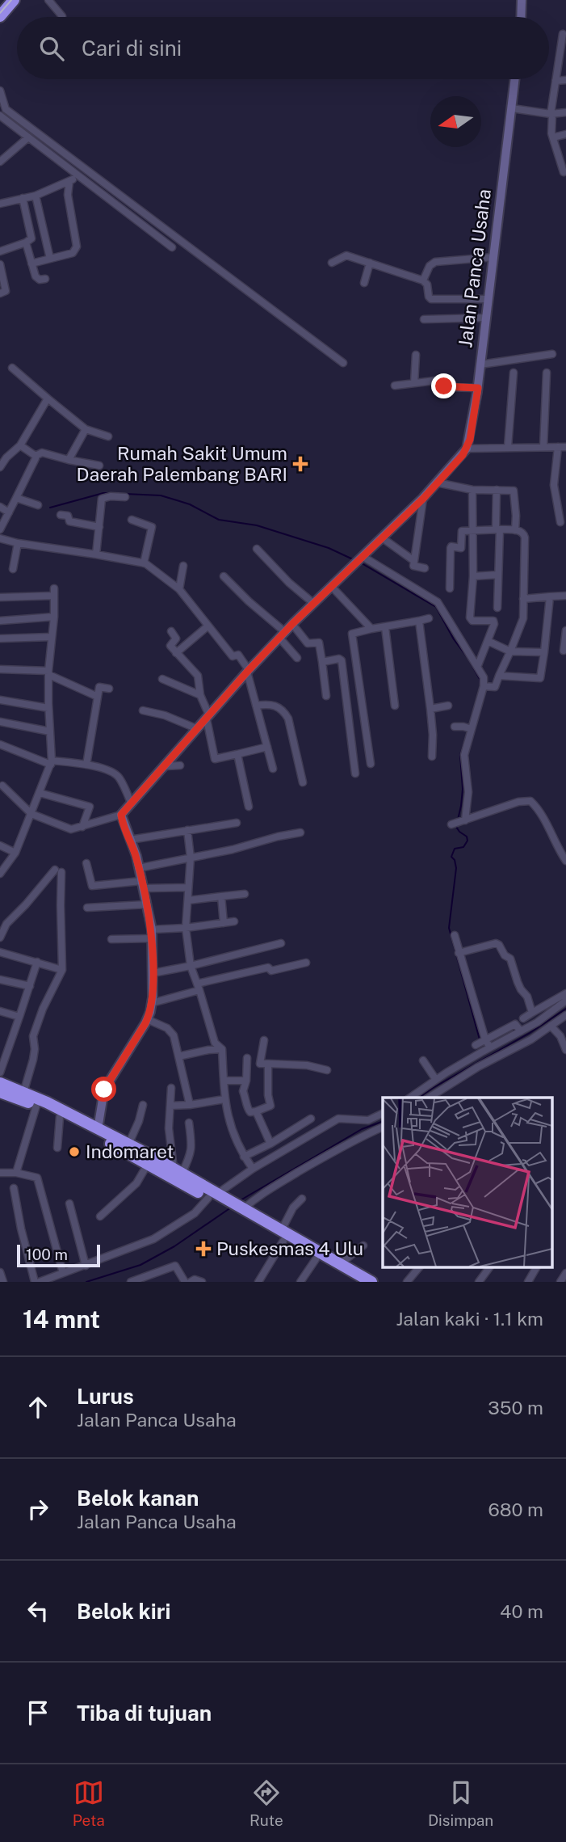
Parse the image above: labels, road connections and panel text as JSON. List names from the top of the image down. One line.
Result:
{"streets":{"street":["Jalan Panca Usaha"]},"places":{"health":["Rumah Sakit Umum Daerah Palembang BARI","Puskesmas 4 Ulu"],"other":["Indomaret"]},"scale_bar":"100 m","north":"left","page":{"search":"Cari di sini","scale":"100 m","heading":["14 mnt","Jalan kaki · 1.1 km"],"list":[["Lurus","Jalan Panca Usaha","350 m"],["Belok kanan","Jalan Panca Usaha","680 m"],["Belok kiri","40 m"],"Tiba di tujuan"],"nav":["Peta","Rute","Disimpan"]}}
